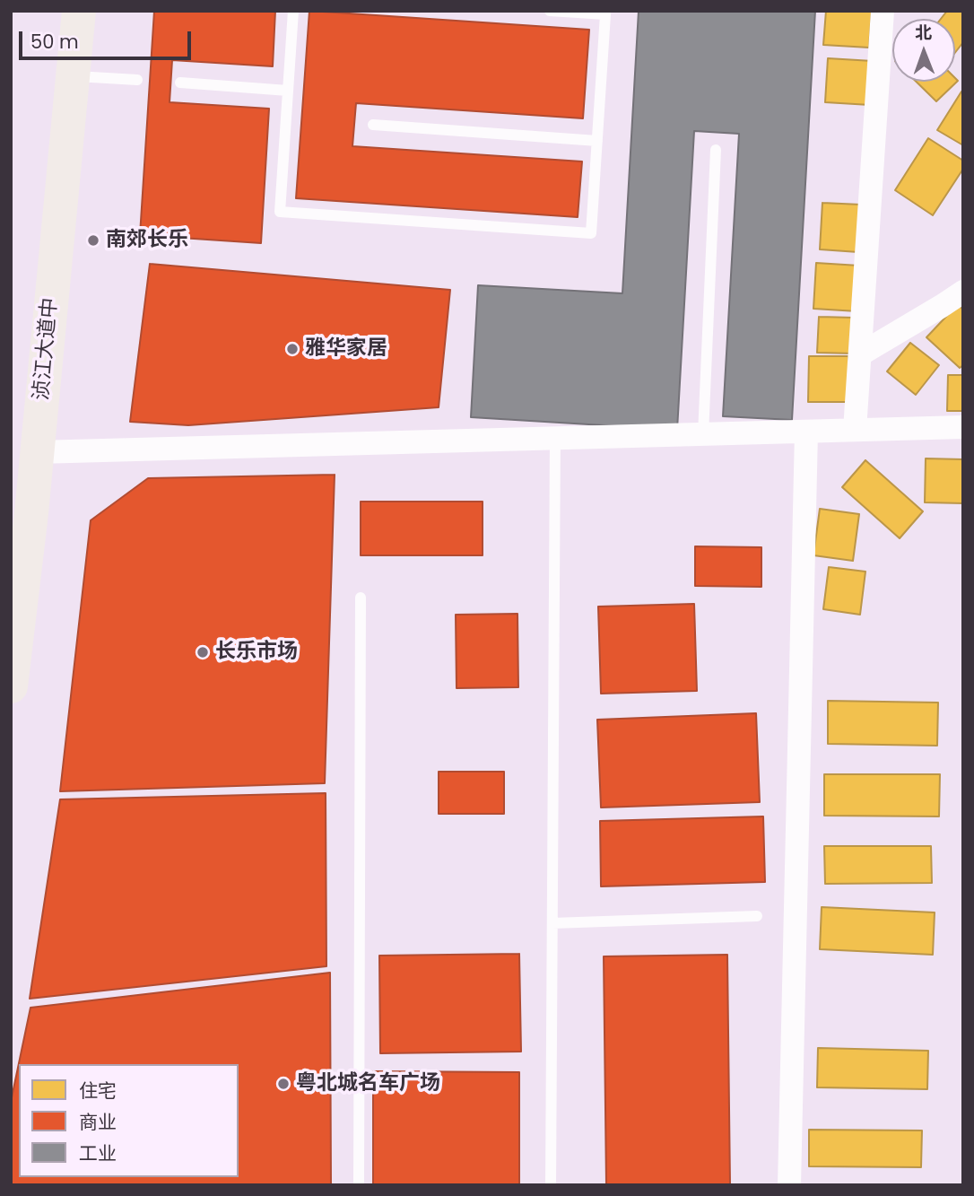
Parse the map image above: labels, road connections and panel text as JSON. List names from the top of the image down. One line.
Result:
{"streets":{"main road":["浈江大道中"]},"places":["南郊长乐","雅华家居","长乐市场","粤北城名车广场"],"legend":["住宅","商业","工业"],"scale_bar":"50 m","north":"top"}
